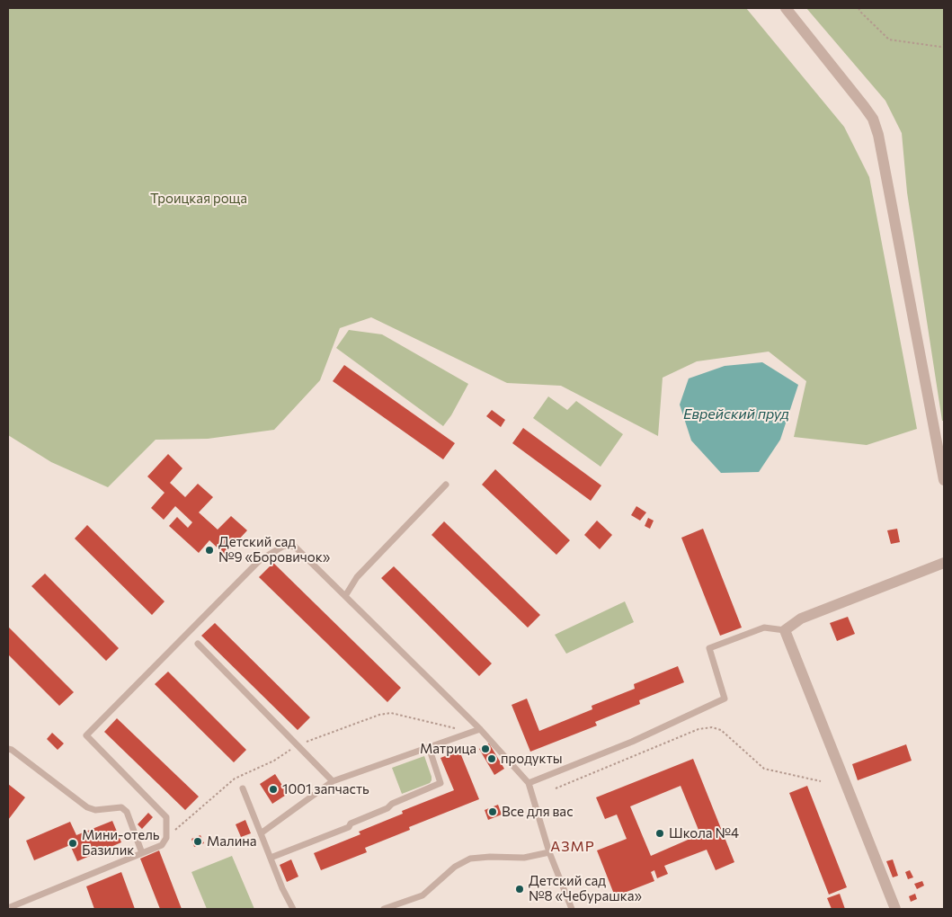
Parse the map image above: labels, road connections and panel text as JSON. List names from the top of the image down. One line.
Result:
{"districts":["АЗМР"],"water":["Еврейский пруд"],"parks":["Троицкая роща"],"places":["Детский сад №9 «Боровичок»","Матрица","продукты","1001 запчасть","Все для вас","Школа №4","Малина","Мини-отель Базилик","Детский сад №8 «Чебурашка»"]}
